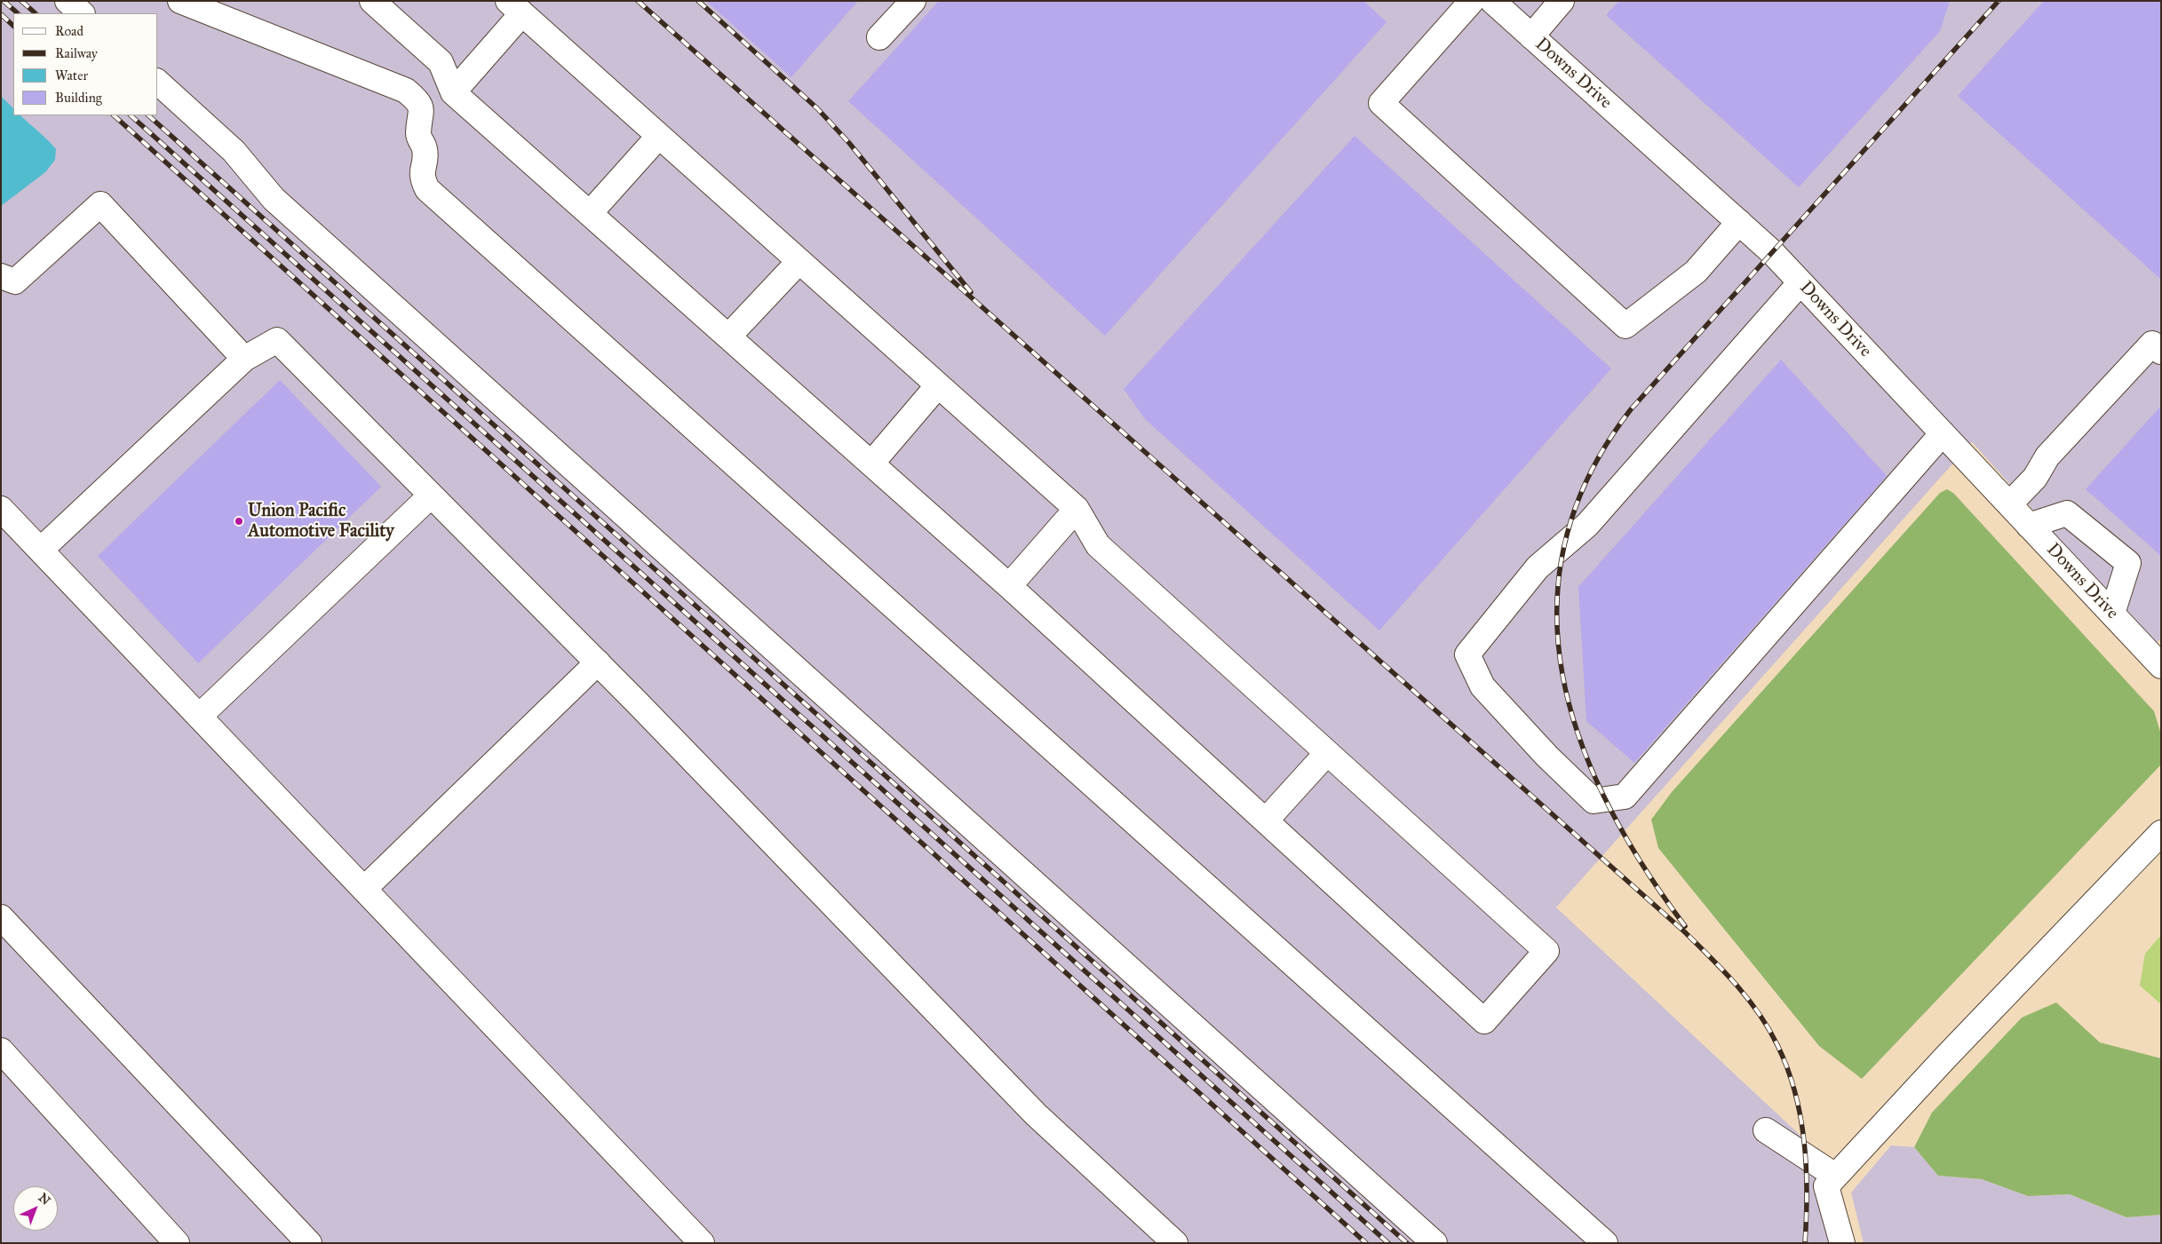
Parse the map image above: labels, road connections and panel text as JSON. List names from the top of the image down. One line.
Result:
{"streets":{"street":["Downs Drive"]},"places":["Union Pacific Automotive Facility"],"legend":["Road","Railway","Water","Building"],"north":"top right"}
